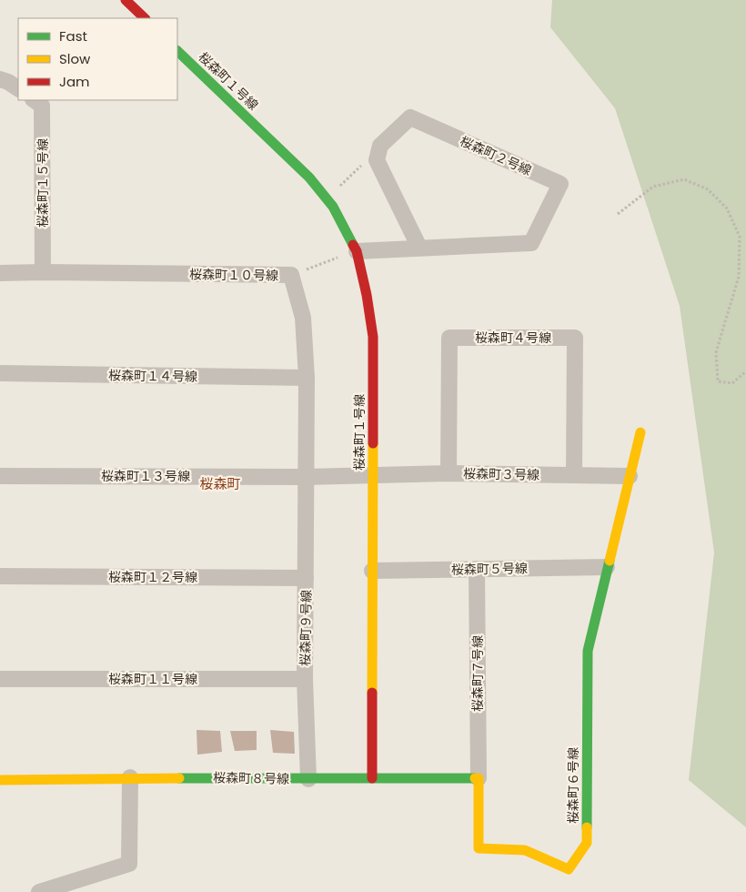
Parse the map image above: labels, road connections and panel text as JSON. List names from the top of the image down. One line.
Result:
{"streets":{"street":["桜森町１号線","桜森町２号線","桜森町１５号線","桜森町１０号線","桜森町４号線","桜森町１４号線","桜森町３号線","桜森町１３号線","桜森町５号線","桜森町１２号線","桜森町９号線","桜森町７号線","桜森町１１号線","桜森町８号線","桜森町６号線"]},"crossings":[["桜森町１号線","桜森町２号線"],["桜森町１号線","桜森町３号線"],["桜森町１号線","桜森町１３号線"],["桜森町１号線","桜森町５号線"],["桜森町１号線","桜森町８号線"],["桜森町１５号線","桜森町１０号線"],["桜森町１０号線","桜森町１４号線"],["桜森町１０号線","桜森町１３号線"],["桜森町１０号線","桜森町９号線"],["桜森町４号線","桜森町３号線"],["桜森町３号線","桜森町１３号線"],["桜森町３号線","桜森町６号線"],["桜森町１３号線","桜森町９号線"],["桜森町５号線","桜森町７号線"],["桜森町５号線","桜森町６号線"],["桜森町１２号線","桜森町９号線"],["桜森町９号線","桜森町１１号線"],["桜森町９号線","桜森町８号線"],["桜森町７号線","桜森町６号線"]],"districts":["桜森町"],"legend":["Fast","Slow","Jam"]}
